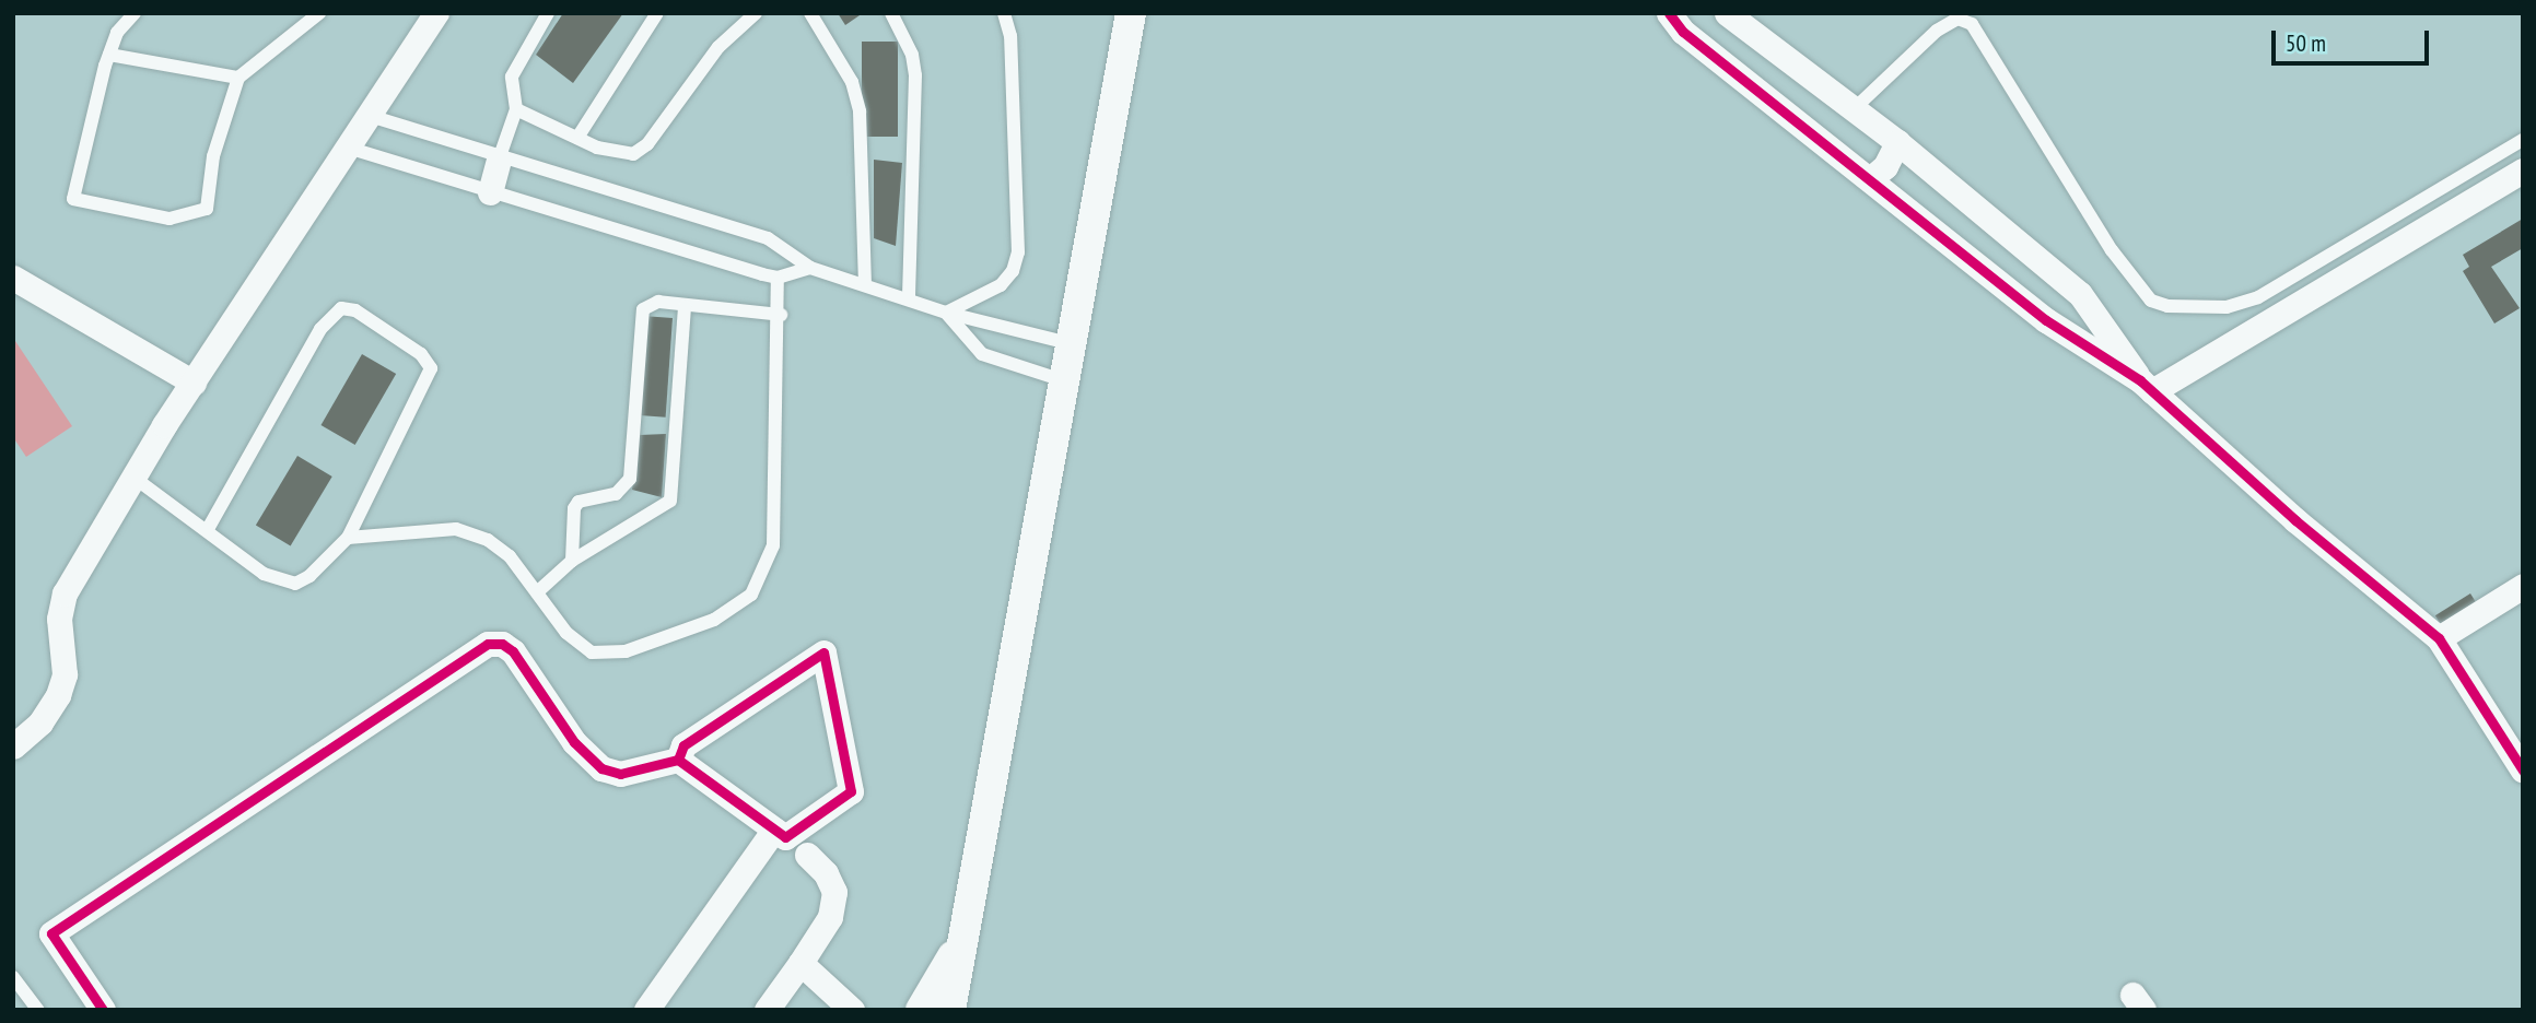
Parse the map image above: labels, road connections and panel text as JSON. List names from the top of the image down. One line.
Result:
{"scale_bar":"50 m"}
